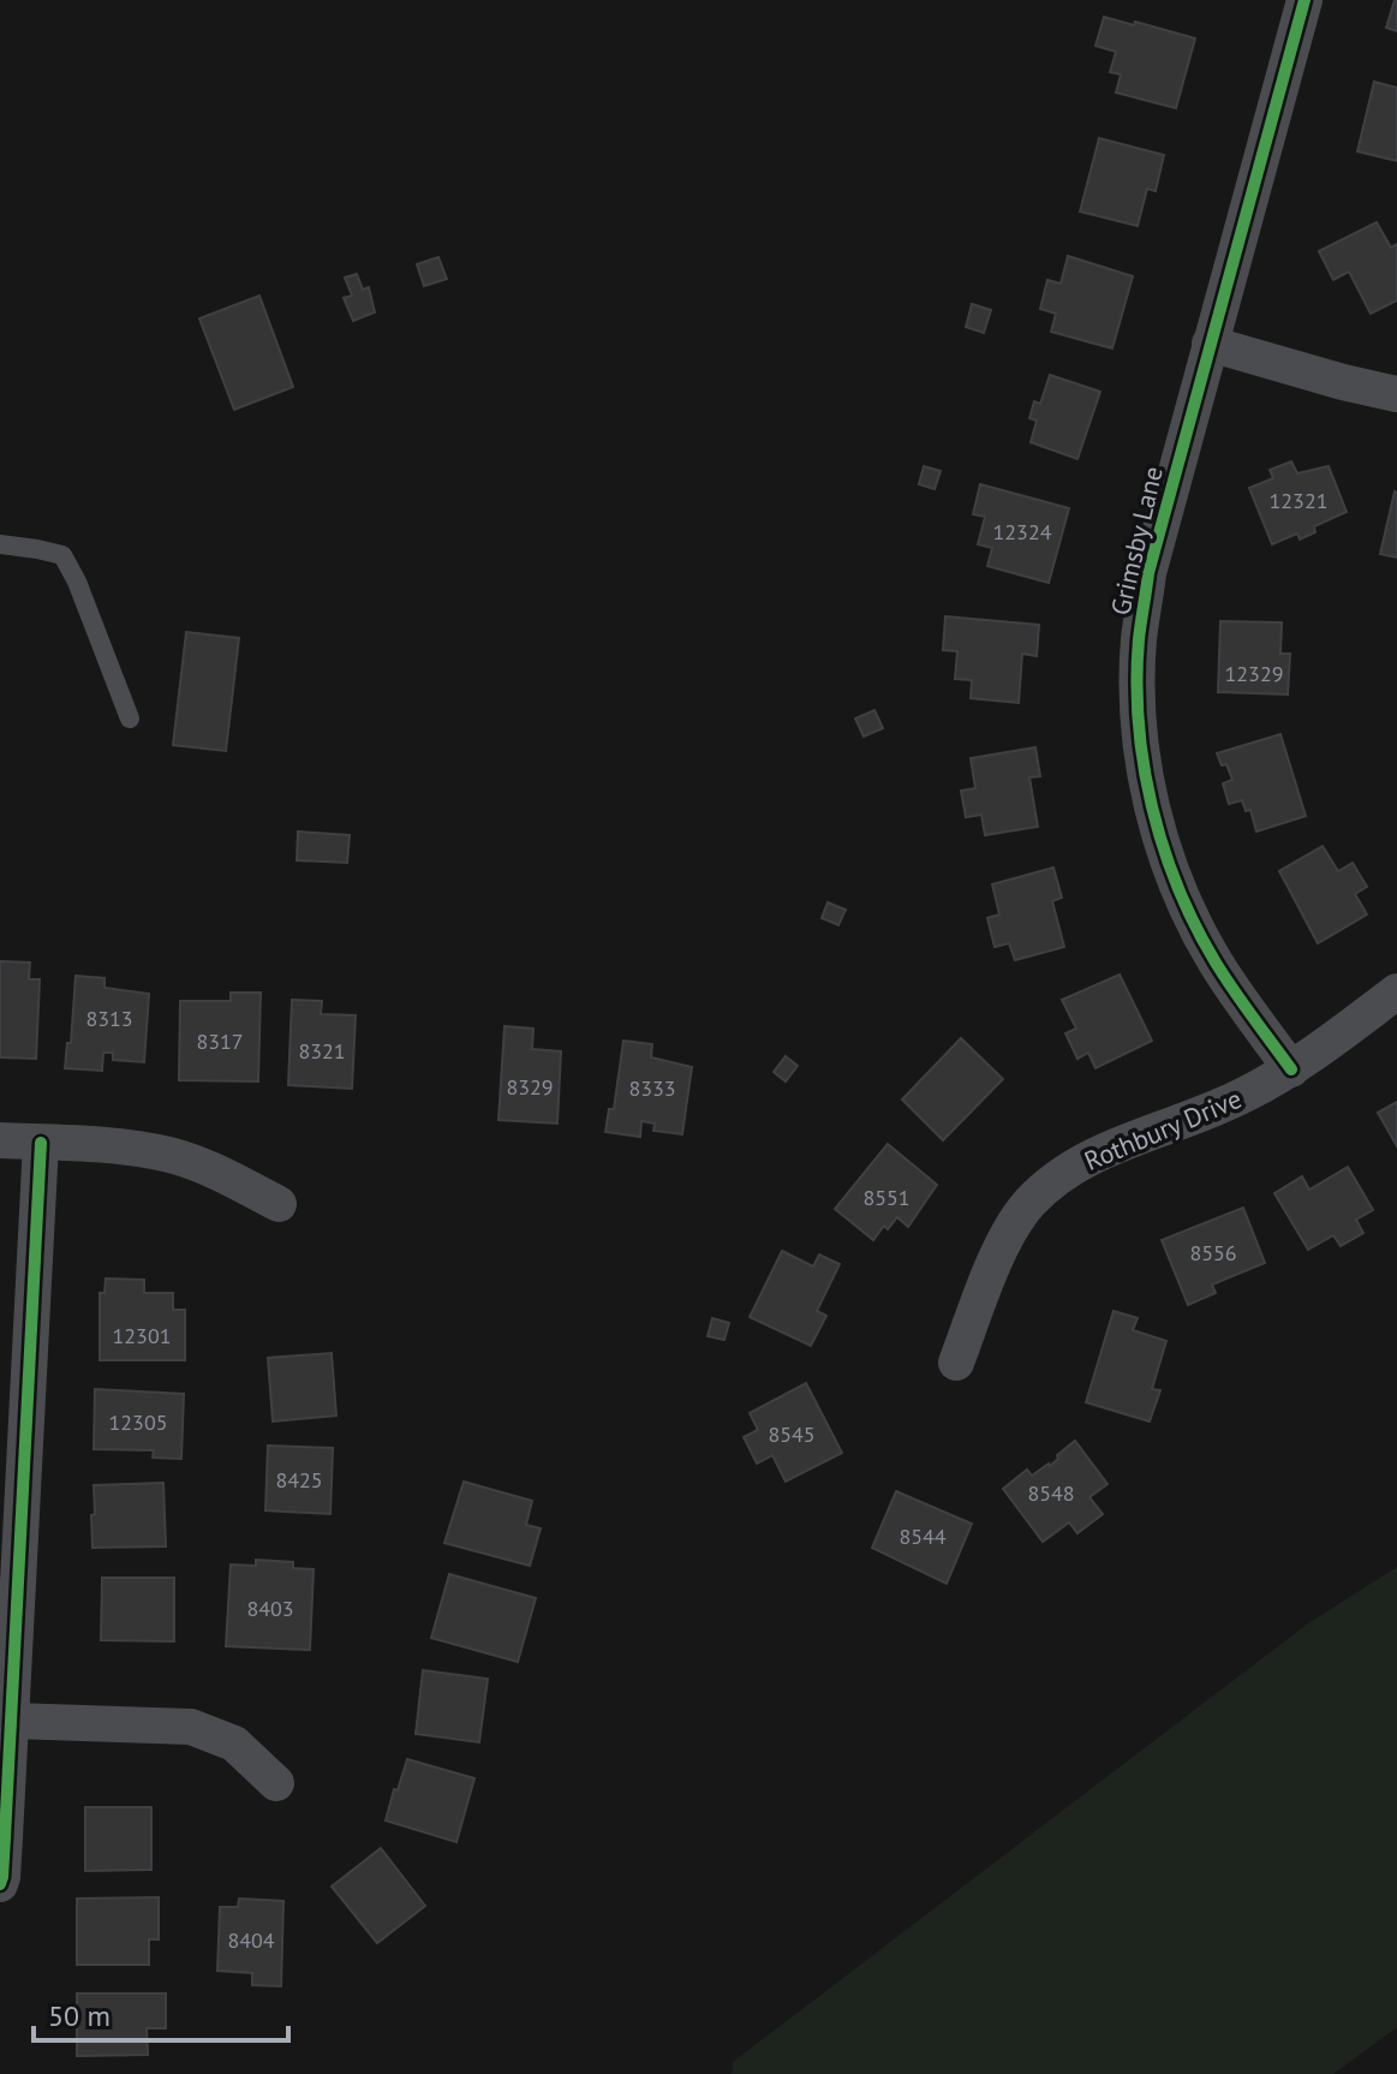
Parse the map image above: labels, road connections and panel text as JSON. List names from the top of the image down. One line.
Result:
{"streets":{"street":["Grimsby Lane","Rothbury Drive"]},"crossings":[["Grimsby Lane","Rothbury Drive"]],"house_numbers":["12321","12324","12329","8313","8317","8321","8329","8333","8551","8556","12301","12305","8545","8425","8548","8544","8403","8404"],"scale_bar":"50 m"}
